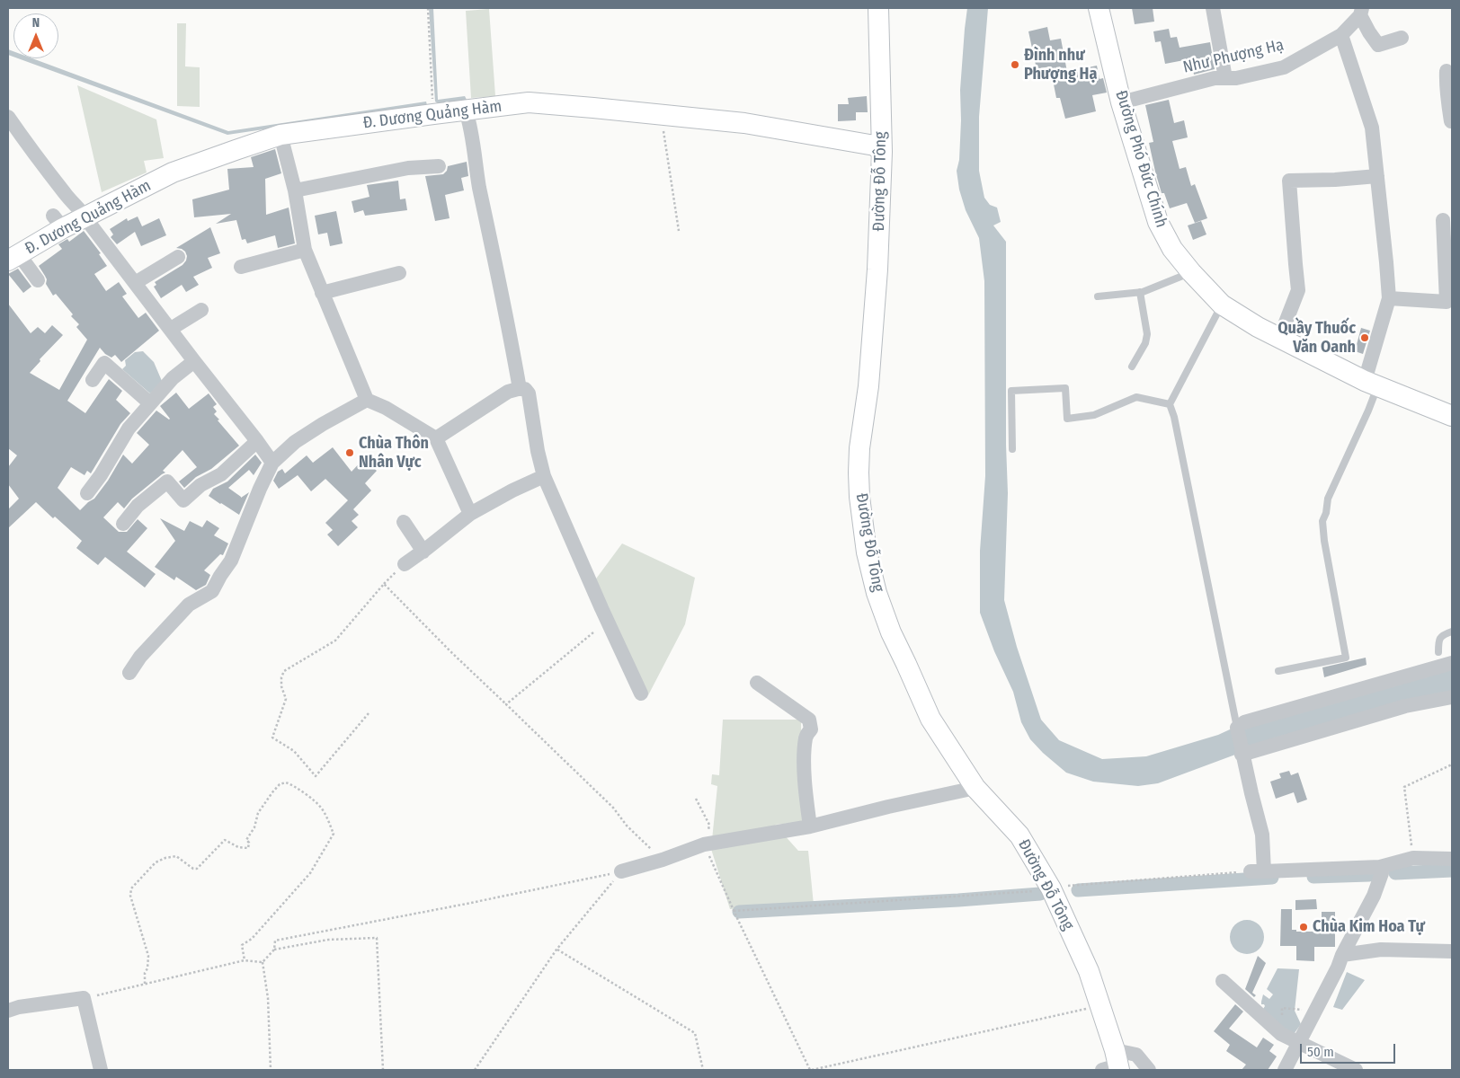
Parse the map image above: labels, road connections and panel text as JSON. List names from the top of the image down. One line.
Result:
{"streets":{"main road":["Đ. Dương Quảng Hàm","Đường Phó Đức Chính","Đường Đỗ Tông"],"street":["Như Phượng Hạ"]},"crossings":[["Như Phượng Hạ","Đường Phó Đức Chính"],["Đ. Dương Quảng Hàm","Đường Đỗ Tông"]],"places":["Đình như Phượng Hạ","Quầy Thuốc Văn Oanh","Chùa Thôn Nhân Vực","Chùa Kim Hoa Tự"],"scale_bar":"50 m","north":"top"}
